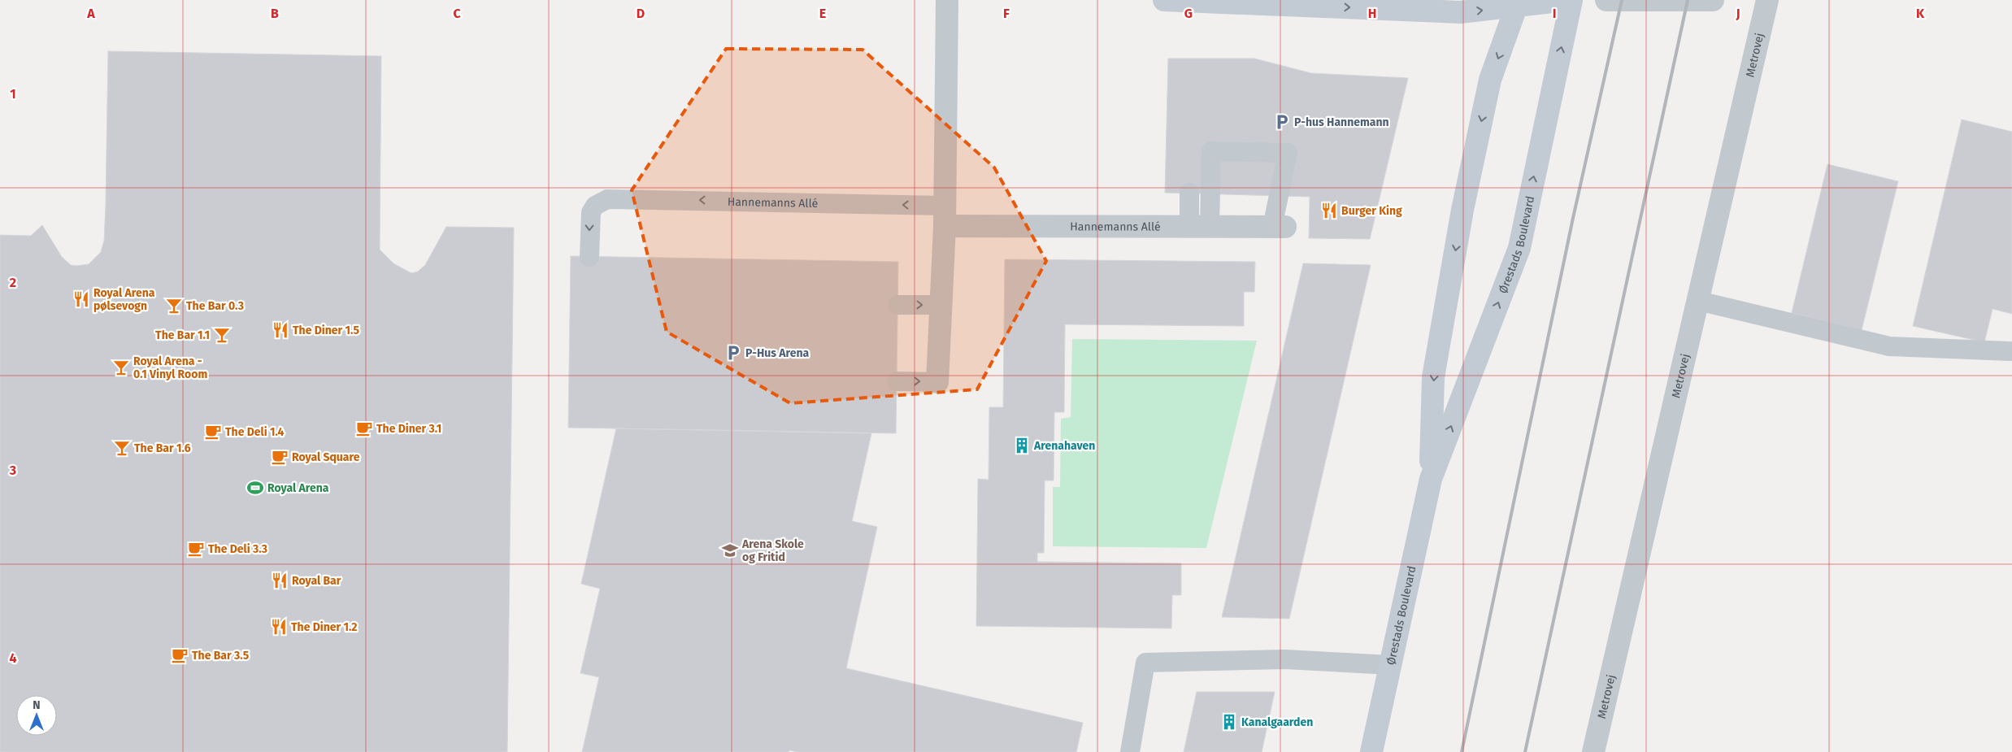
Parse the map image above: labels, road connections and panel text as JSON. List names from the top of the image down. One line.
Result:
{"streets":{"street":["Metrovej","Hannemanns Allé","Ørestads Boulevard"]},"one_way":["Hannemanns Allé"],"places":{"parking":["P-hus Hannemann","P-Hus Arena"],"restaurant":["Burger King","Royal Arena pølsevogn","The Diner 1.5","Royal Bar","The Diner 1.2"],"bar":["The Bar 0.3","The Bar 1.1","Royal Arena - 0.1 Vinyl Room","The Bar 1.6"],"cafe":["The Diner 3.1","The Deli 1.4","Royal Square","The Deli 3.3","The Bar 3.5"],"building":["Arenahaven","Kanalgaarden"],"sports":["Royal Arena"],"school or university":["Arena Skole og Fritid"]},"north":"top","grid":{"columns":["A","B","C","D","E","F","G","H","I","J","K"],"rows":["1","2","3","4"]}}
